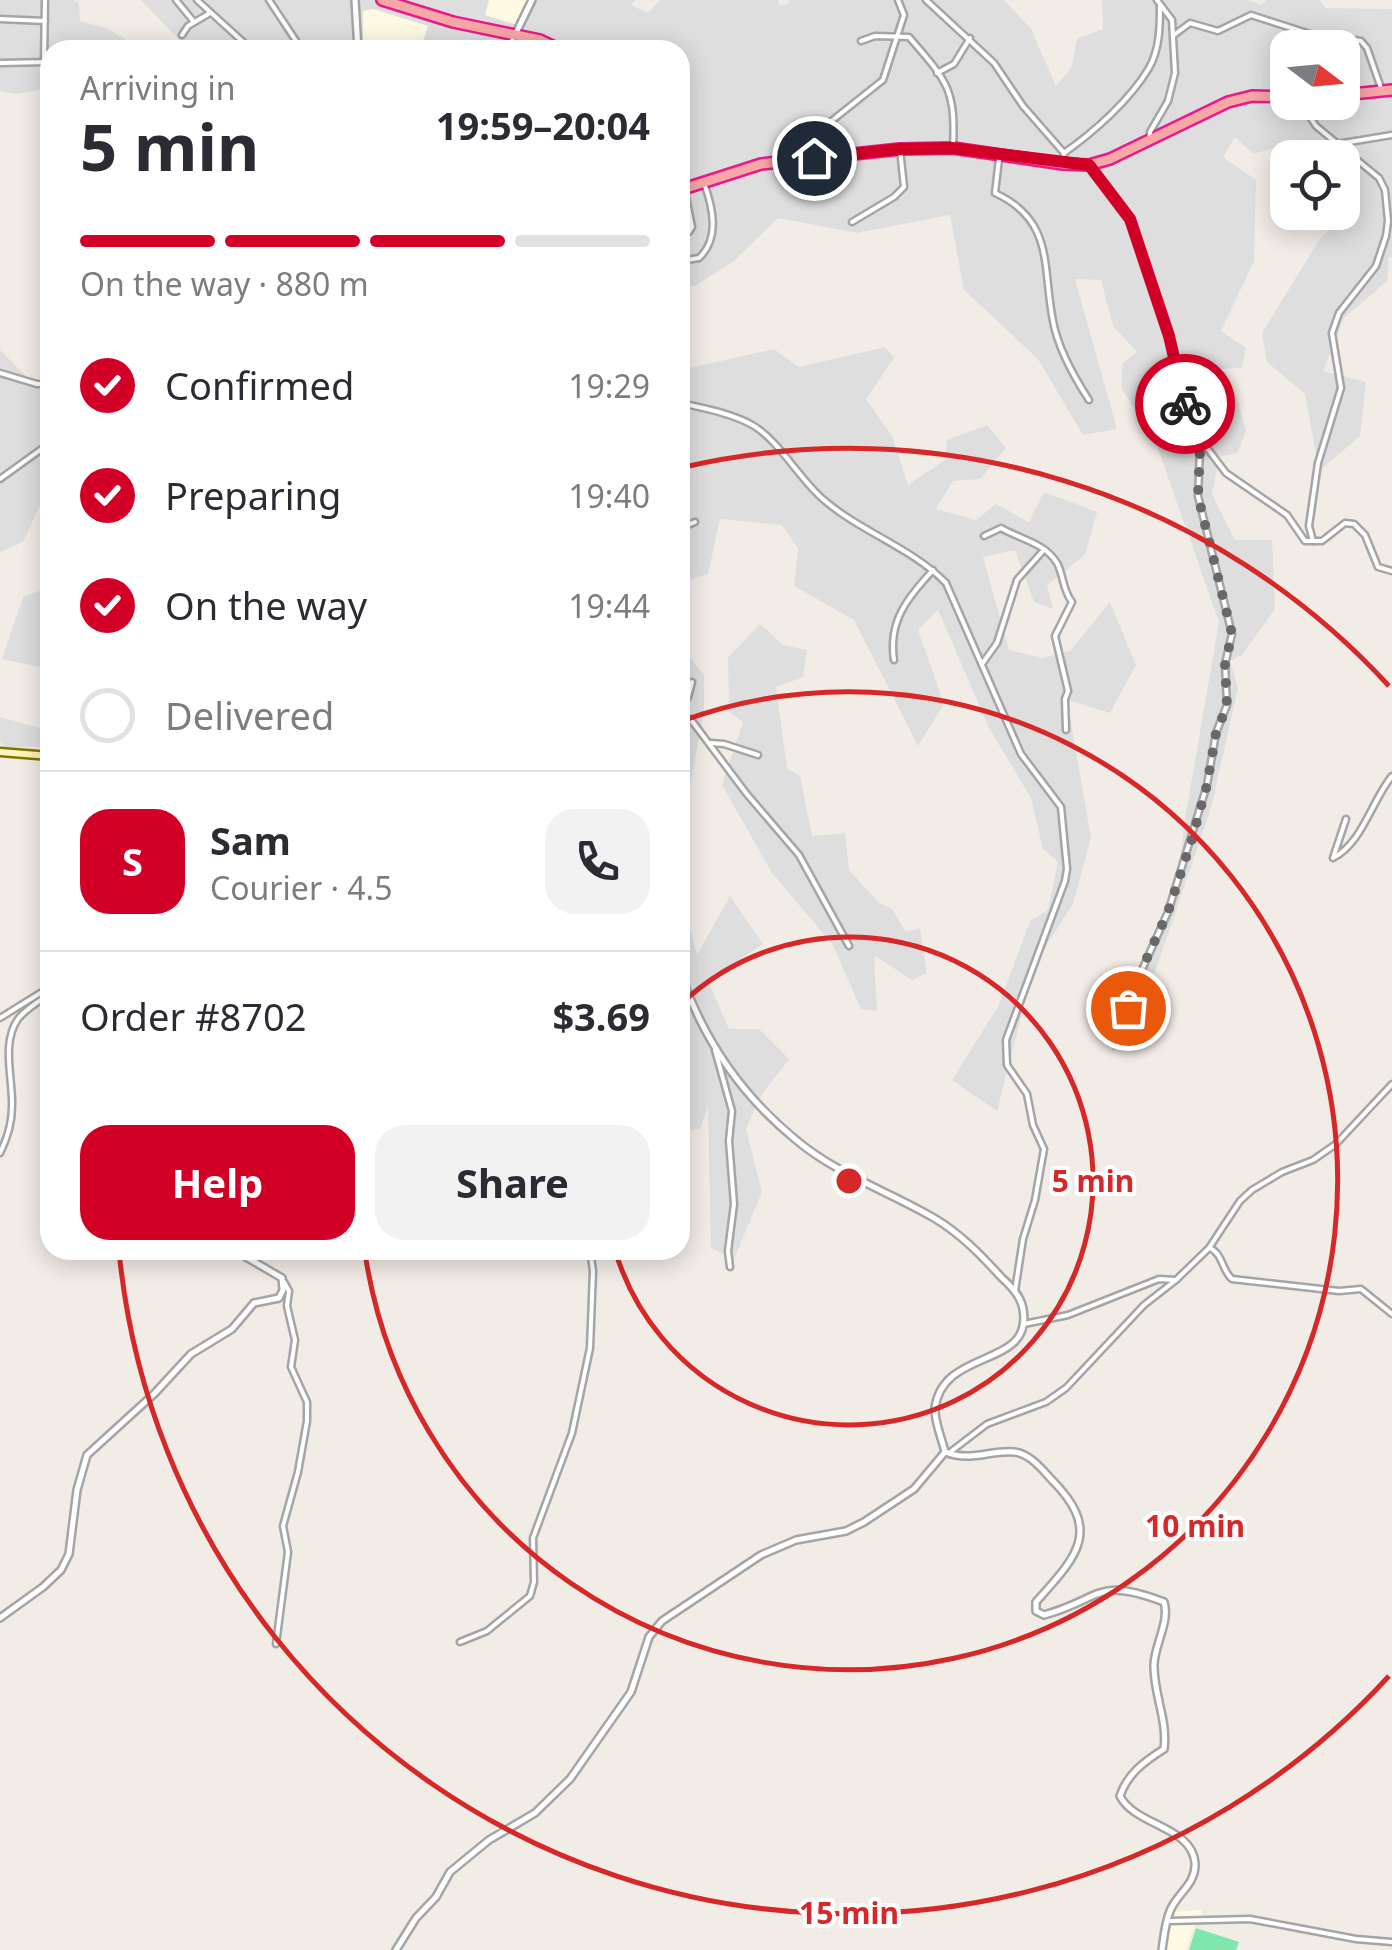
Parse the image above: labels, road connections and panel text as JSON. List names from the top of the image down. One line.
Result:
{"north":"right","page":{"heading":["5 min","Arriving in","19:59–20:04"],"panel":["Sam","Courier · 4.5","Order #8702","$3.69"],"bar":"On the way · 880 m","list":[["Confirmed","19:29"],["Preparing","19:40"],["On the way","19:44"],"Delivered"],"round":"S","buttons":["Help","Share"]},"rings":["5 min","10 min","15 min"]}
